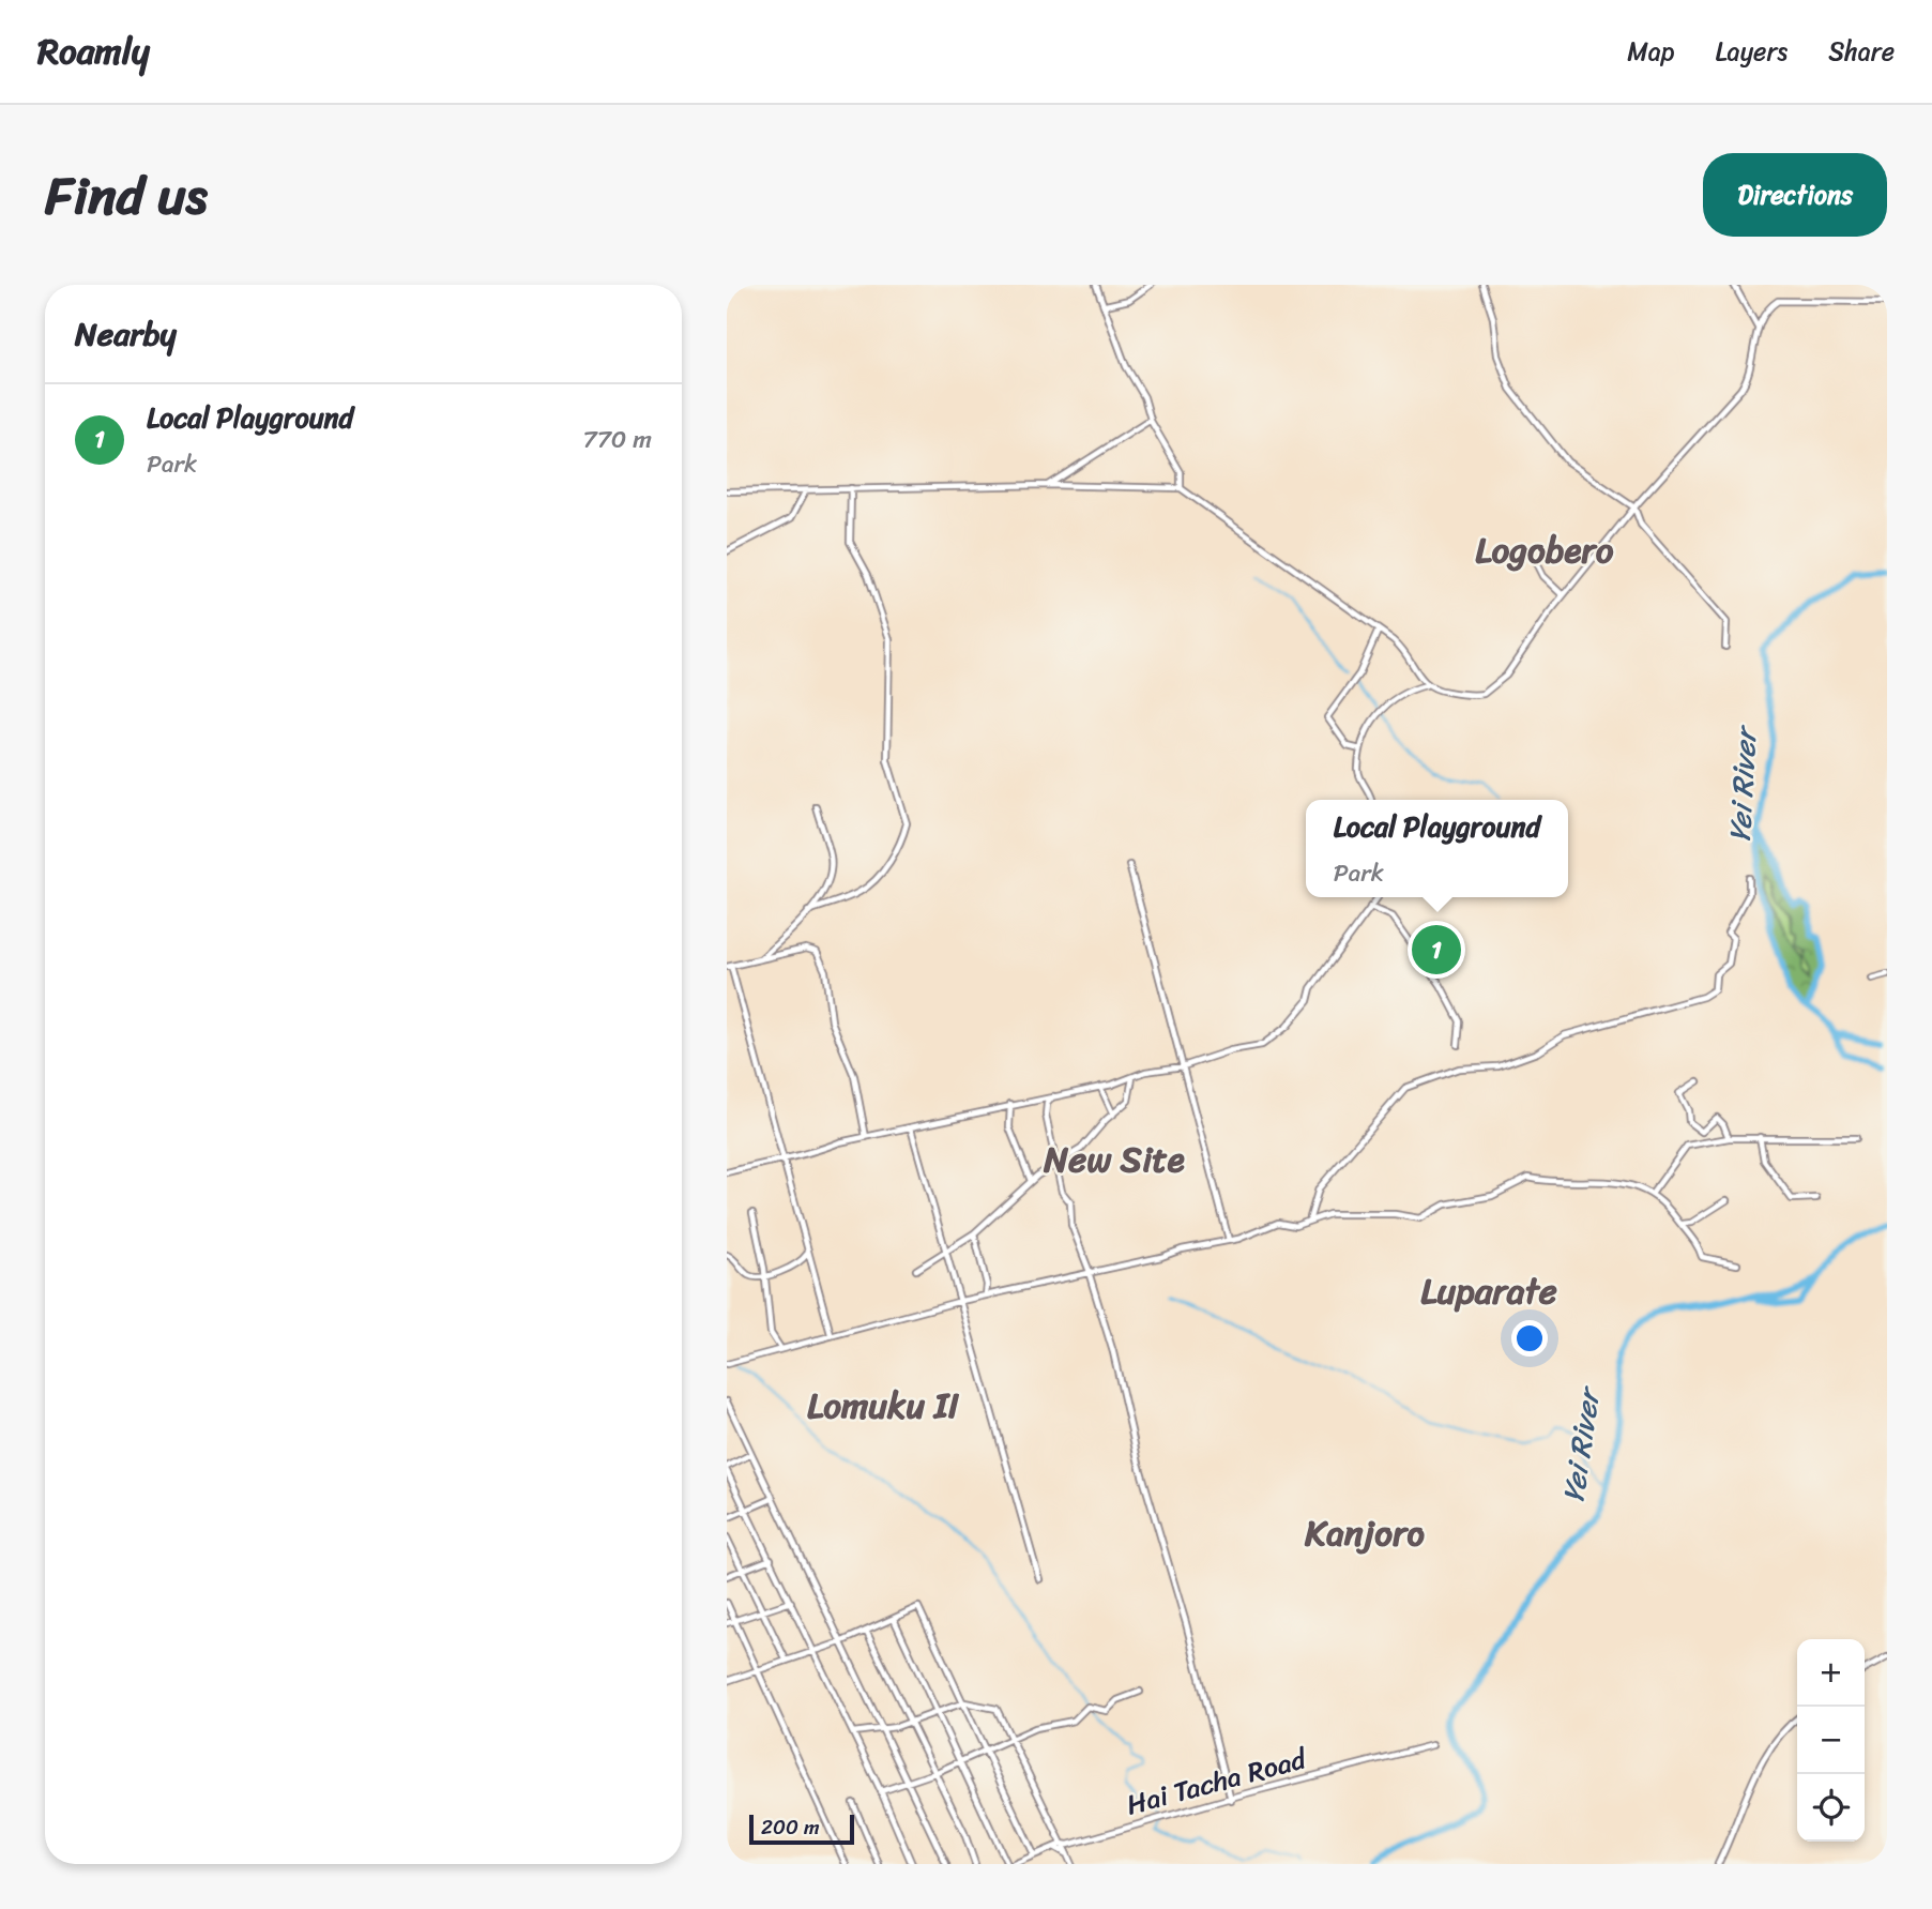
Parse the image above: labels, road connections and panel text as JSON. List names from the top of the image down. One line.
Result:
{"streets":{"street":["Hai Tacha Road"]},"districts":["Logobero","New Site","Luparate","Lomuku II","Kanjoro"],"water":["Yei River"],"scale_bar":"200 m","page":{"header":"Roamly","nav":["Map","Layers","Share"],"title":"Find us","buttons":"Directions","heading":"Nearby","list":[{"mark":"1","name":"Local Playground","note":"Park","value":"770 m"}],"popup":["Local Playground","Park"],"pins":"1","map_buttons":["+","−"],"scale":"200 m"}}
